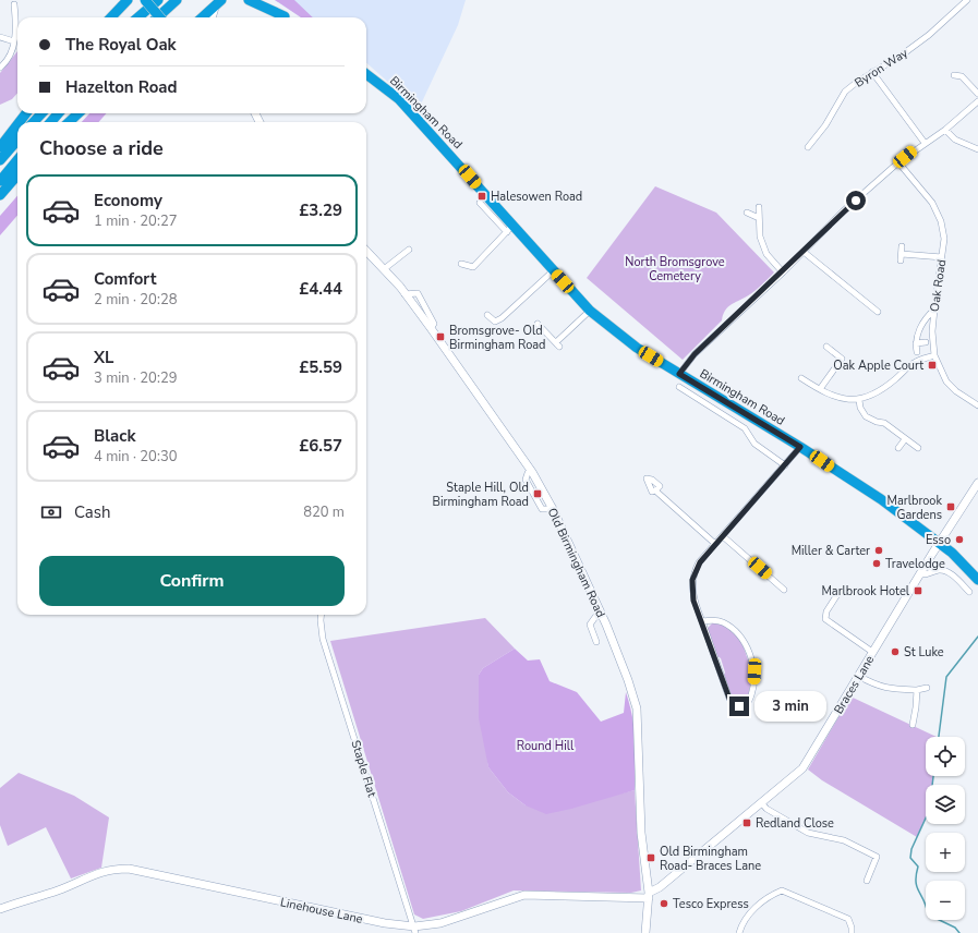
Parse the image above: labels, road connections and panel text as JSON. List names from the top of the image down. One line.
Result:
{"streets":{"highway":["Birmingham Road"],"street":["Byron Way","Oak Road","Old Birmingham Road","Braces Lane","Staple Flat","Linehouse Lane"]},"crossings":[["Birmingham Road","Braces Lane"],["Old Birmingham Road","Braces Lane"],["Old Birmingham Road","Linehouse Lane"],["Braces Lane","Linehouse Lane"],["Staple Flat","Linehouse Lane"]],"parks":["North Bromsgrove Cemetery","Round Hill"],"places":{"transit":["Halesowen Road","Bromsgrove- Old Birmingham Road","Oak Apple Court","Staple Hill, Old Birmingham Road","Marlbrook Gardens","Marlbrook Hotel","Redland Close","Old Birmingham Road- Braces Lane"],"other":["Esso","Miller & Carter","Travelodge","St Luke","Tesco Express"]},"page":{"banner":["The Royal Oak","Hazelton Road"],"heading":"Choose a ride","list":[{"name":"Economy","note":"1 min · 20:27","value":"£3.29"},{"name":"Comfort","note":"2 min · 20:28","value":"£4.44"},{"name":"XL","note":"3 min · 20:29","value":"£5.59"},{"name":"Black","note":"4 min · 20:30","value":"£6.57"}],"pay":["Cash","820 m"],"buttons":"Confirm","bubble":"3 min","map_buttons":["+","−"]}}
